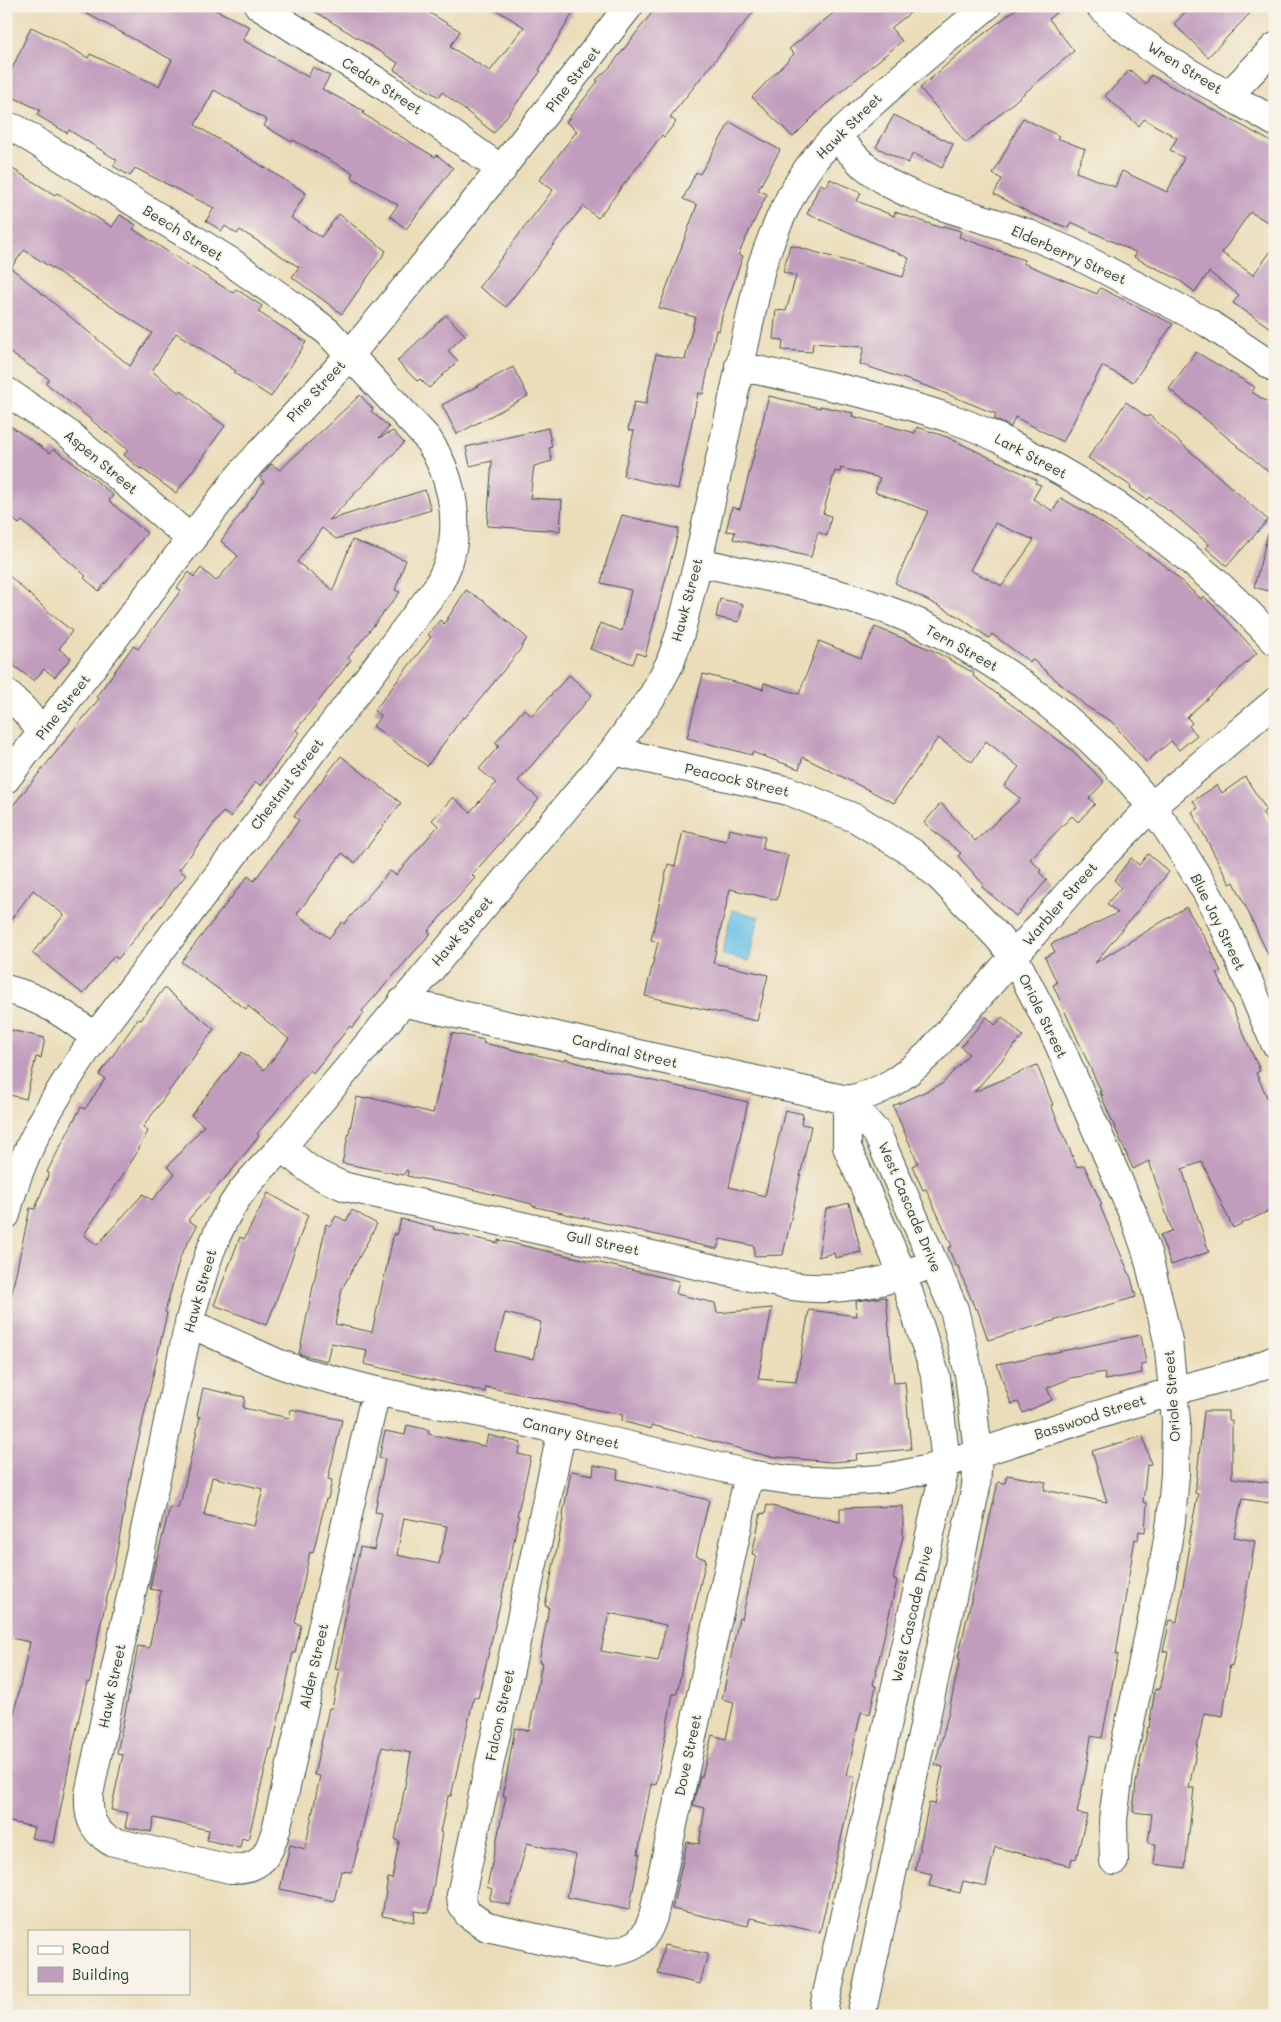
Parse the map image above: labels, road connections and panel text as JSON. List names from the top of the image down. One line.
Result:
{"streets":{"street":["Wren Street","Pine Street","Cedar Street","Hawk Street","Beech Street","Elderberry Street","Lark Street","Aspen Street","Tern Street","Peacock Street","Chestnut Street","Warbler Street","Blue Jay Street","Oriole Street","Cardinal Street","West Cascade Drive","Gull Street","Basswood Street","Canary Street","Alder Street","Falcon Street","Dove Street"]},"crossings":[["Pine Street","Cedar Street"],["Pine Street","Beech Street"],["Pine Street","Aspen Street"],["Pine Street","Chestnut Street"],["Hawk Street","Elderberry Street"],["Hawk Street","Lark Street"],["Hawk Street","Tern Street"],["Hawk Street","Peacock Street"],["Hawk Street","Cardinal Street"],["Hawk Street","Gull Street"],["Hawk Street","Canary Street"],["Hawk Street","Alder Street"],["Beech Street","Chestnut Street"],["Tern Street","Warbler Street"],["Tern Street","Blue Jay Street"],["Peacock Street","Warbler Street"],["Peacock Street","Oriole Street"],["Warbler Street","Blue Jay Street"],["Warbler Street","Oriole Street"],["Warbler Street","Cardinal Street"],["Warbler Street","West Cascade Drive"],["Oriole Street","Basswood Street"],["Cardinal Street","West Cascade Drive"],["West Cascade Drive","Gull Street"],["West Cascade Drive","Basswood Street"],["West Cascade Drive","Canary Street"],["Basswood Street","Canary Street"],["Canary Street","Alder Street"],["Canary Street","Falcon Street"],["Canary Street","Dove Street"],["Falcon Street","Dove Street"]],"legend":["Road","Building"]}
